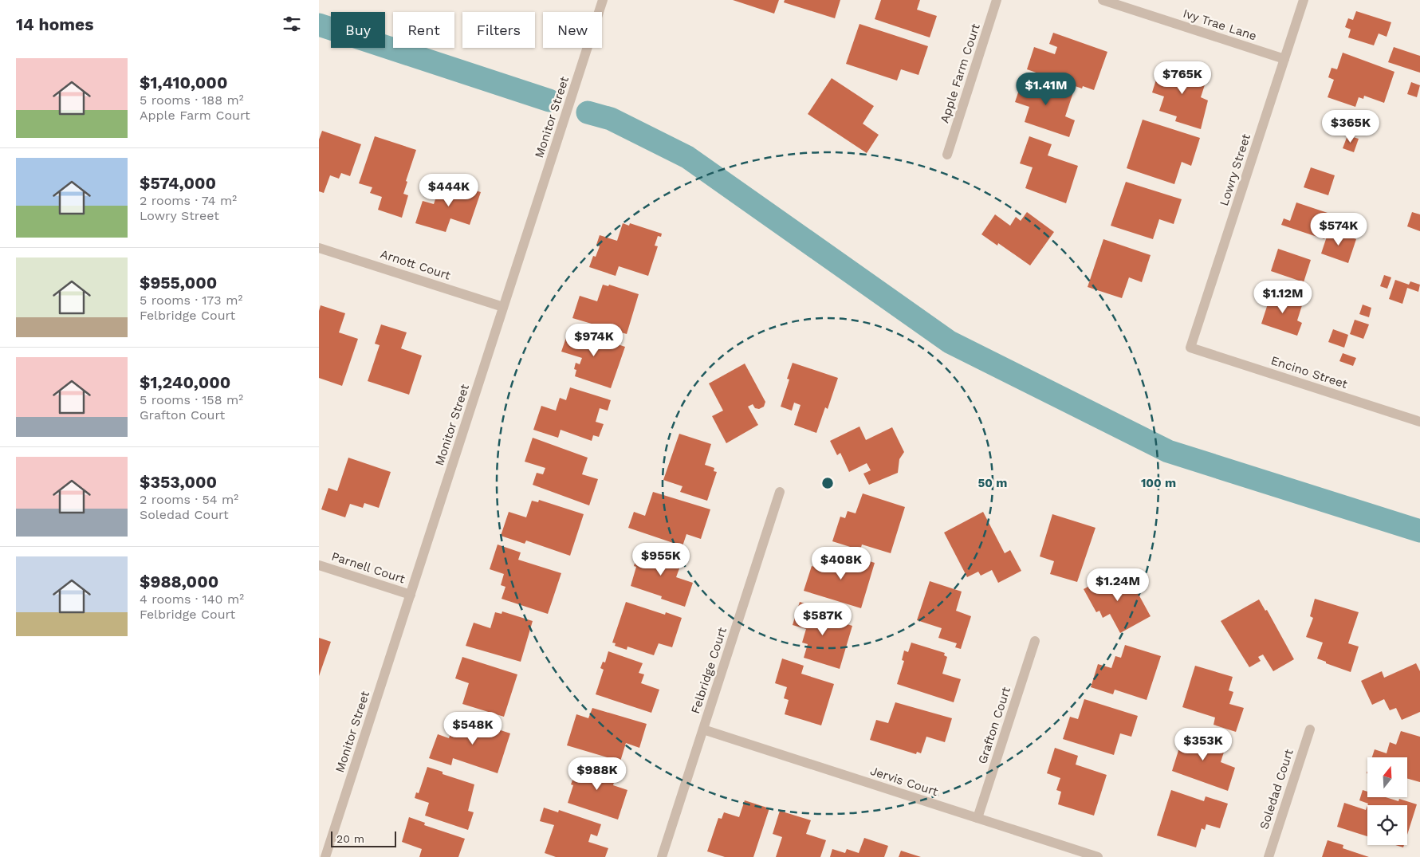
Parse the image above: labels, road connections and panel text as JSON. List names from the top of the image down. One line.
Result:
{"streets":{"street":["Ivy Trae Lane","Apple Farm Court","Monitor Street","Lowry Street","Arnott Court","Encino Street","Parnell Court","Felbridge Court","Grafton Court","Jervis Court","Soledad Court"]},"crossings":[["Ivy Trae Lane","Lowry Street"],["Monitor Street","Arnott Court"],["Monitor Street","Parnell Court"],["Lowry Street","Encino Street"],["Felbridge Court","Jervis Court"],["Grafton Court","Jervis Court"]],"scale_bar":"20 m","north":"top","page":{"heading":"14 homes","chip":["Buy","Rent","Filters","New"],"list":[{"name":"$1,410,000","note":"5 rooms · 188 m² · Apple Farm Court"},{"name":"$574,000","note":"2 rooms · 74 m² · Lowry Street"},{"name":"$955,000","note":"5 rooms · 173 m² · Felbridge Court"},{"name":"$1,240,000","note":"5 rooms · 158 m² · Grafton Court"},{"name":"$353,000","note":"2 rooms · 54 m² · Soledad Court"},{"name":"$988,000","note":"4 rooms · 140 m² · Felbridge Court"}],"price":["$765K","$1.41M","$365K","$444K","$574K","$1.12M","$974K","$955K","$408K","$1.24M","$587K","$548K","$353K","$988K"],"scale":"20 m"},"rings":["50 m","100 m"]}
